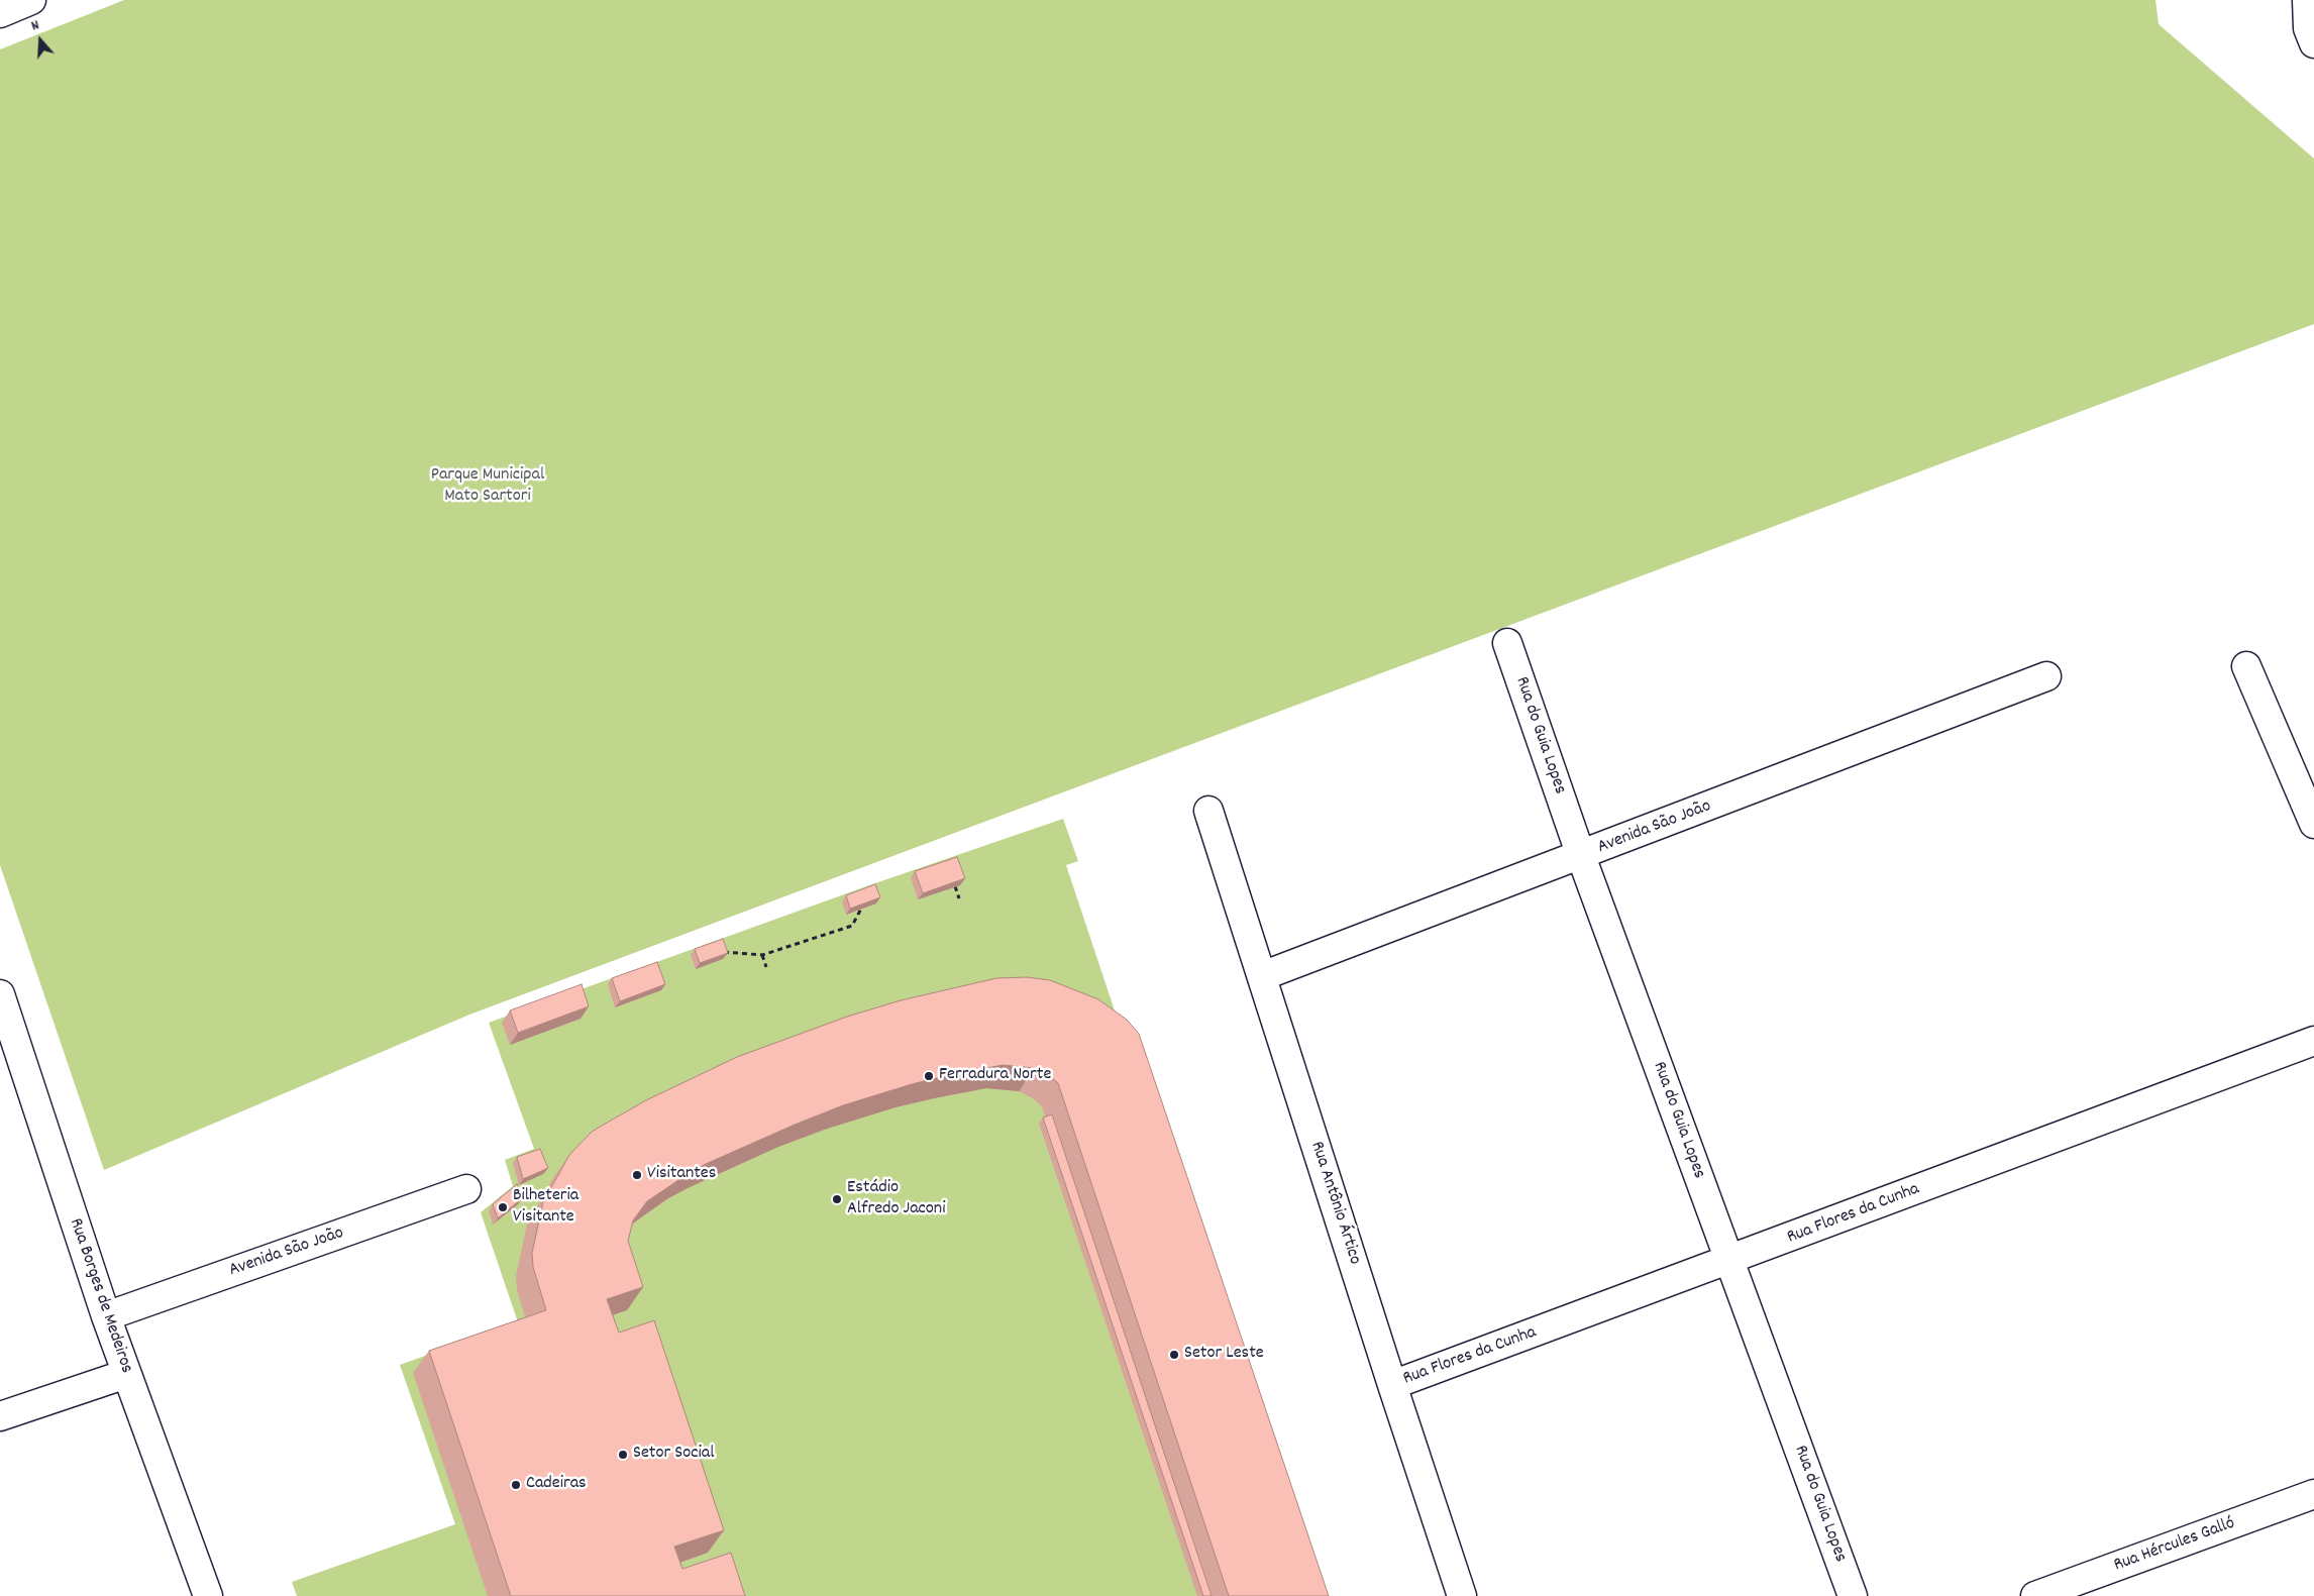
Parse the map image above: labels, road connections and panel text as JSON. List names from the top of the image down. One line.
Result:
{"streets":{"street":["Rua do Guia Lopes","Avenida São João","Rua Antônio Ártico","Rua Flores da Cunha","Rua Borges de Medeiros","Rua Hércules Galló"]},"crossings":[["Rua do Guia Lopes","Avenida São João"],["Rua do Guia Lopes","Rua Flores da Cunha"],["Avenida São João","Rua Antônio Ártico"],["Avenida São João","Rua Borges de Medeiros"],["Rua Antônio Ártico","Rua Flores da Cunha"]],"parks":["Parque Municipal Mato Sartori"],"places":["Ferradura Norte","Visitantes","Estádio Alfredo Jaconi","Bilheteria Visitante","Setor Leste","Setor Social","Cadeiras"],"north":"top"}
